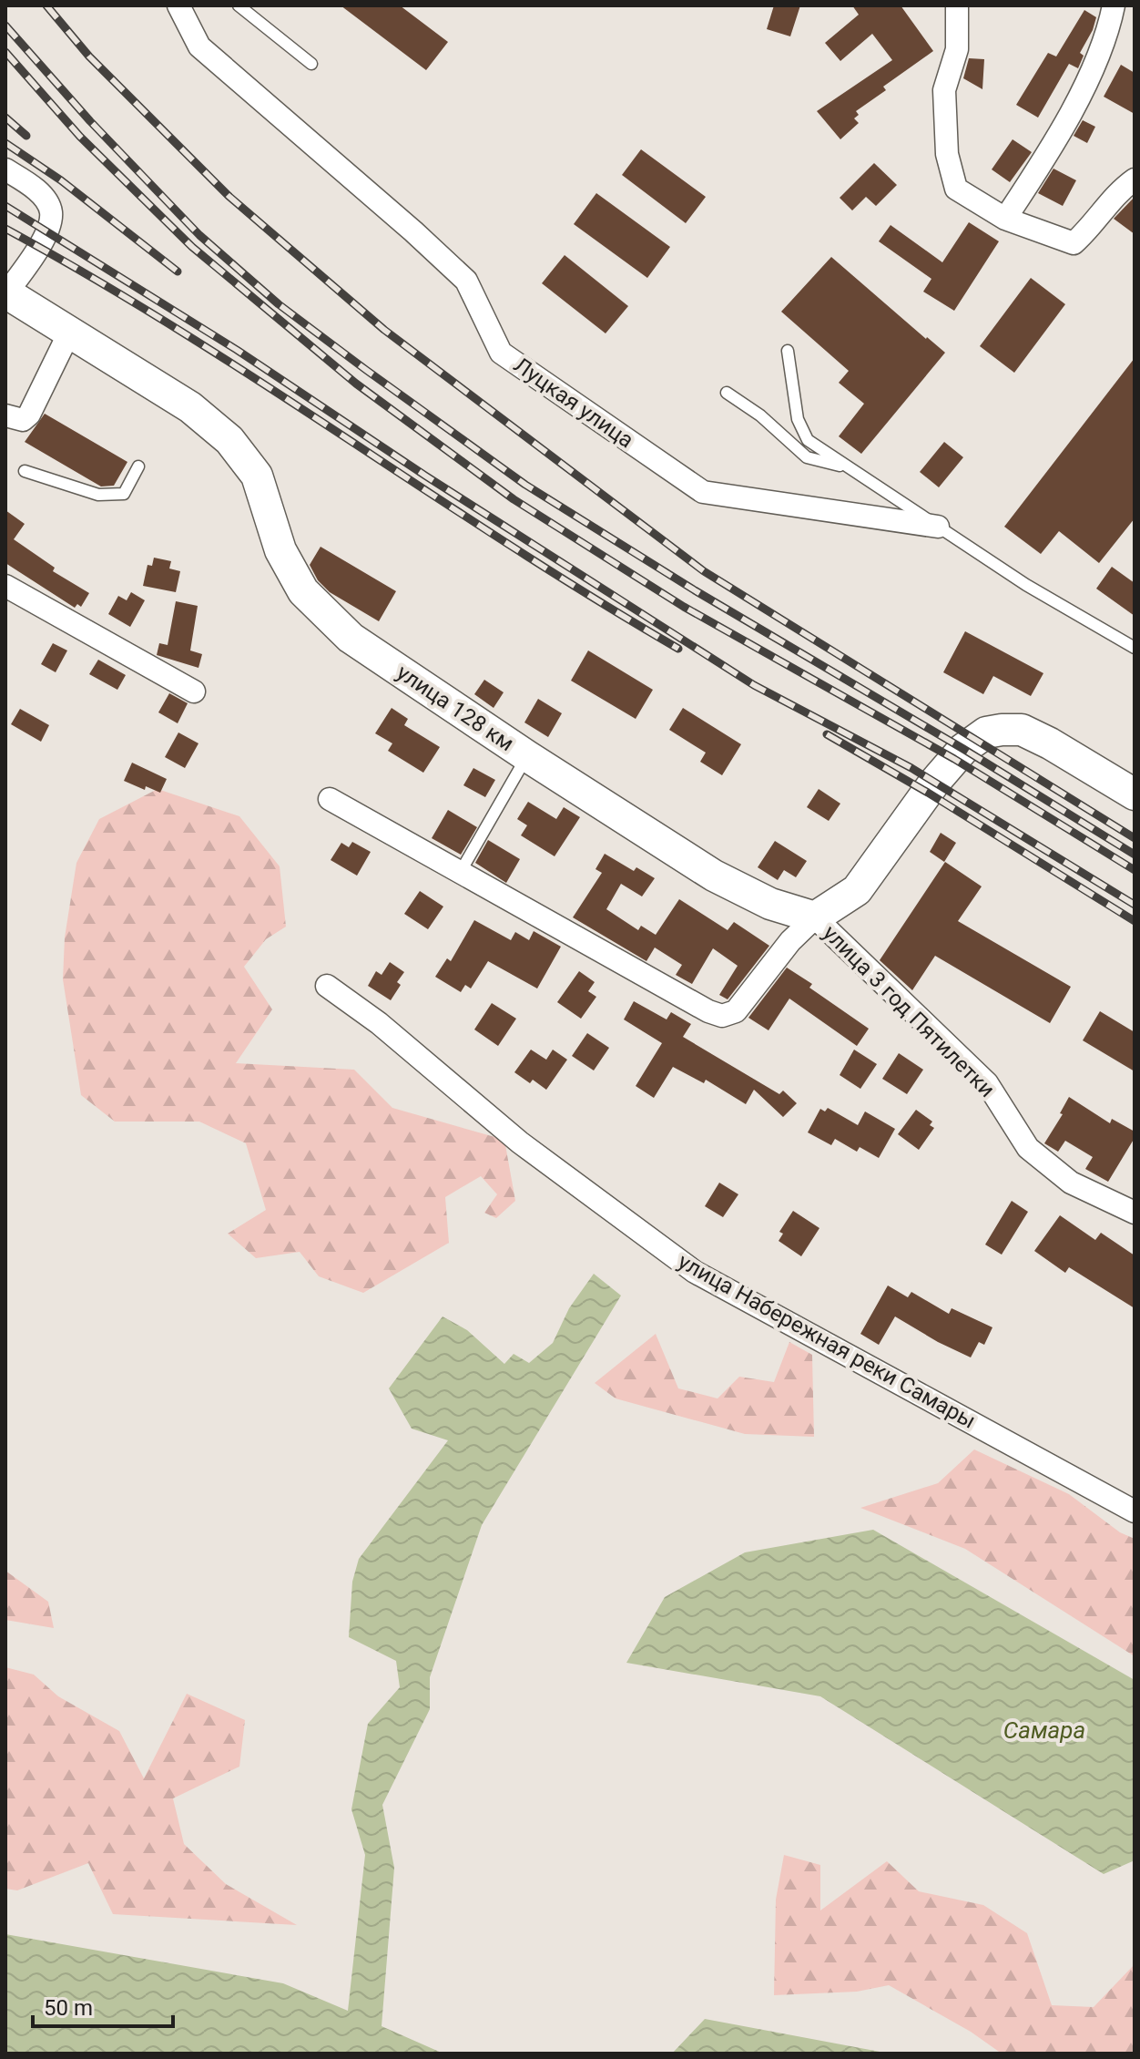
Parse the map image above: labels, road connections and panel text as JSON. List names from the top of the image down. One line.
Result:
{"streets":{"street":["Луцкая улица","улица 128 км","улица 3 год Пятилетки","улица Набережная реки Самары"]},"crossings":[["улица 128 км","улица 3 год Пятилетки"]],"water":["Самара"],"scale_bar":"50 m"}
